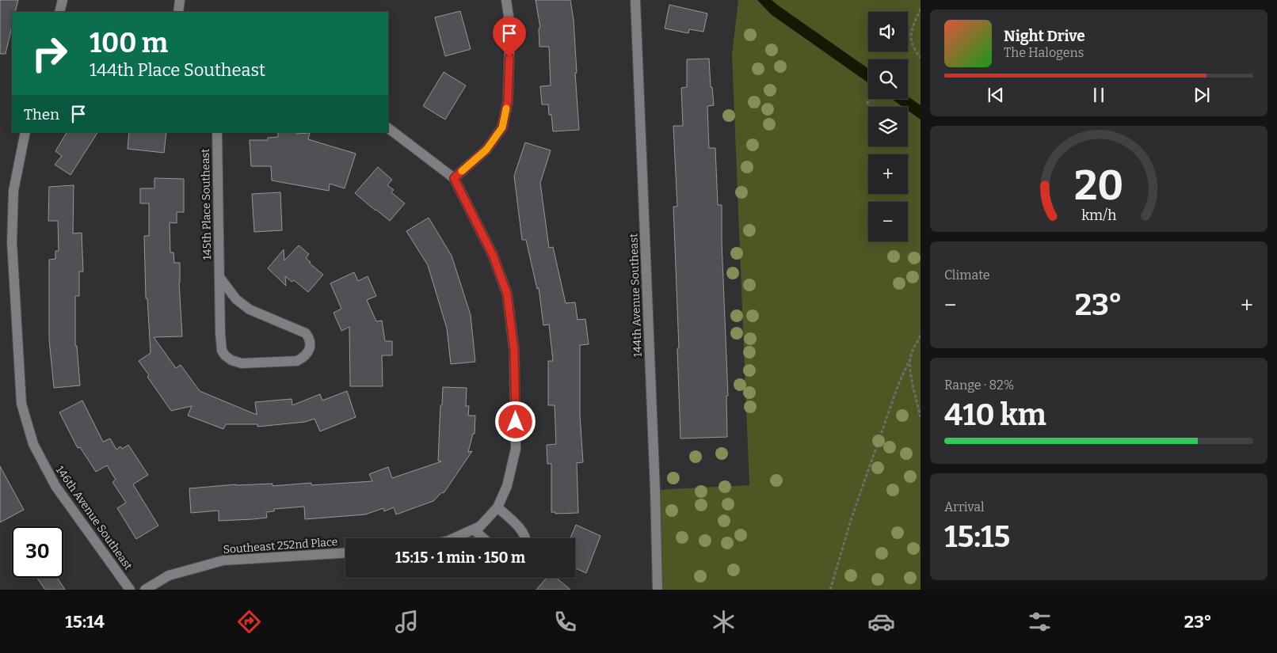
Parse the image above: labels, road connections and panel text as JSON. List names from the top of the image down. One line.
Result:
{"streets":{"street":["145th Place Southeast","144th Avenue Southeast","146th Avenue Southeast","Southeast 252nd Place"]},"page":{"map_buttons":["+","−"],"turn":["100 m","144th Place Southeast"],"song":["Night Drive","The Halogens"],"then":"Then","tile":["Climate",["Range · 82%","410 km"],["Arrival","15:15"]],"heat":["−","23°","+"],"limit":"30","trip":"15:15 · 1 min · 150 m","tabs":["15:14","23°"],"gauge":["20","km/h"]}}
